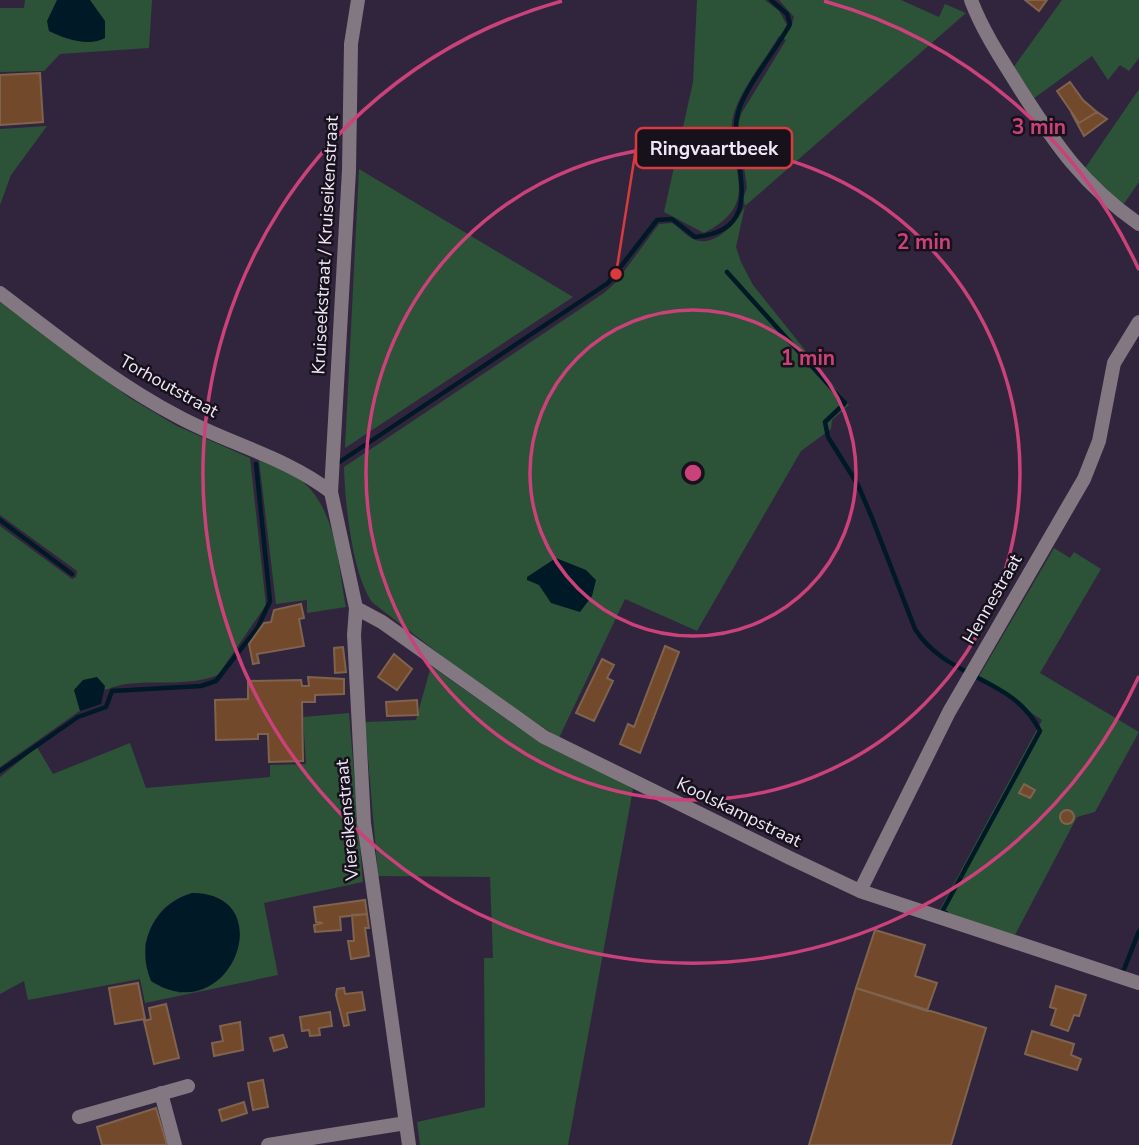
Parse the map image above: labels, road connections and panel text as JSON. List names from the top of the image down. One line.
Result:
{"streets":{"street":["Kruiseekstraat / Kruiseikenstraat","Torhoutstraat","Hennestraat","Koolskampstraat","Viereikenstraat"]},"crossings":[["Kruiseekstraat / Kruiseikenstraat","Torhoutstraat"],["Kruiseekstraat / Kruiseikenstraat","Viereikenstraat"],["Torhoutstraat","Viereikenstraat"],["Hennestraat","Koolskampstraat"],["Koolskampstraat","Viereikenstraat"]],"places":["Ringvaartbeek"],"rings":["3 min","2 min","1 min"]}
